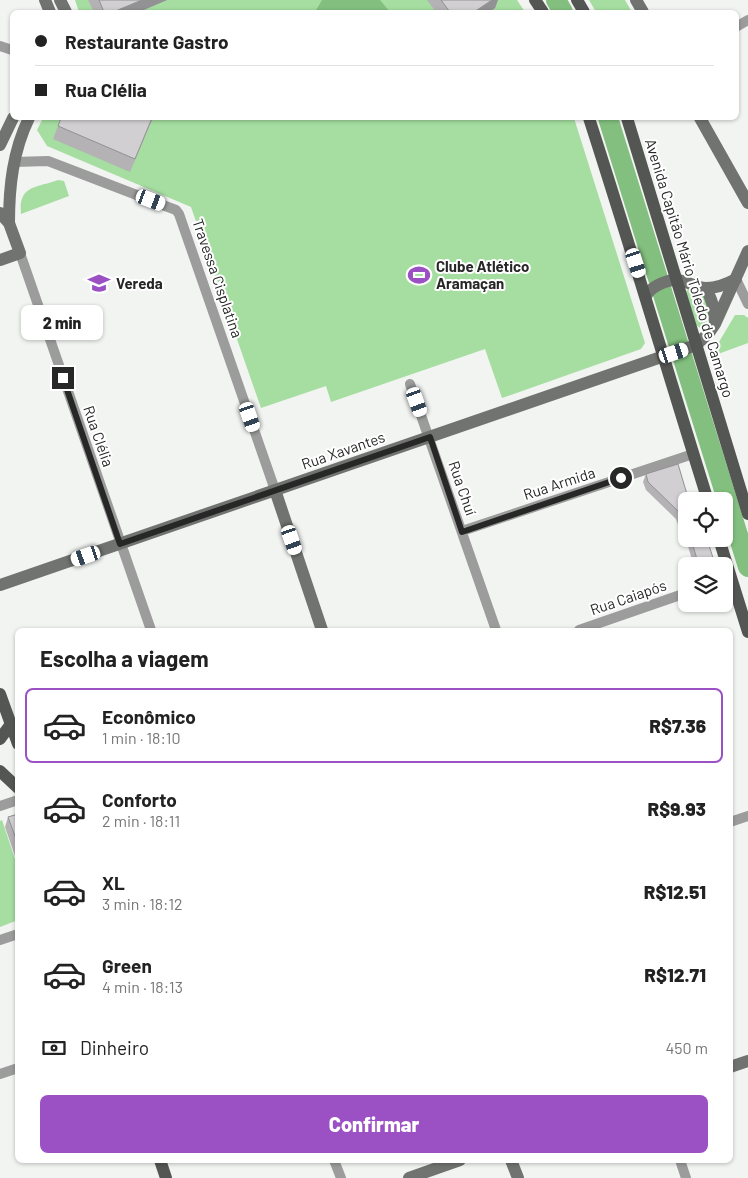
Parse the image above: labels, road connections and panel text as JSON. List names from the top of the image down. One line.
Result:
{"streets":{"main road":["Avenida Capitão Mário Toledo de Camargo"],"street":["Travessa Cisplatina","Rua Clélia","Rua Xavantes","Rua Armida","Rua Chuí","Rua Caiapós"]},"crossings":[["Avenida Capitão Mário Toledo de Camargo","Rua Xavantes"],["Travessa Cisplatina","Rua Xavantes"],["Rua Clélia","Rua Xavantes"],["Rua Xavantes","Rua Chuí"],["Rua Armida","Rua Chuí"]],"places":{"sports":["Clube Atlético Aramaçan"],"school or university":["Vereda"]},"page":{"banner":["Restaurante Gastro","Rua Clélia"],"bubble":"2 min","heading":"Escolha a viagem","list":[{"name":"Econômico","note":"1 min · 18:10","value":"R$7.36"},{"name":"Conforto","note":"2 min · 18:11","value":"R$9.93"},{"name":"XL","note":"3 min · 18:12","value":"R$12.51"},{"name":"Green","note":"4 min · 18:13","value":"R$12.71"}],"pay":["Dinheiro","450 m"],"buttons":"Confirmar"}}
